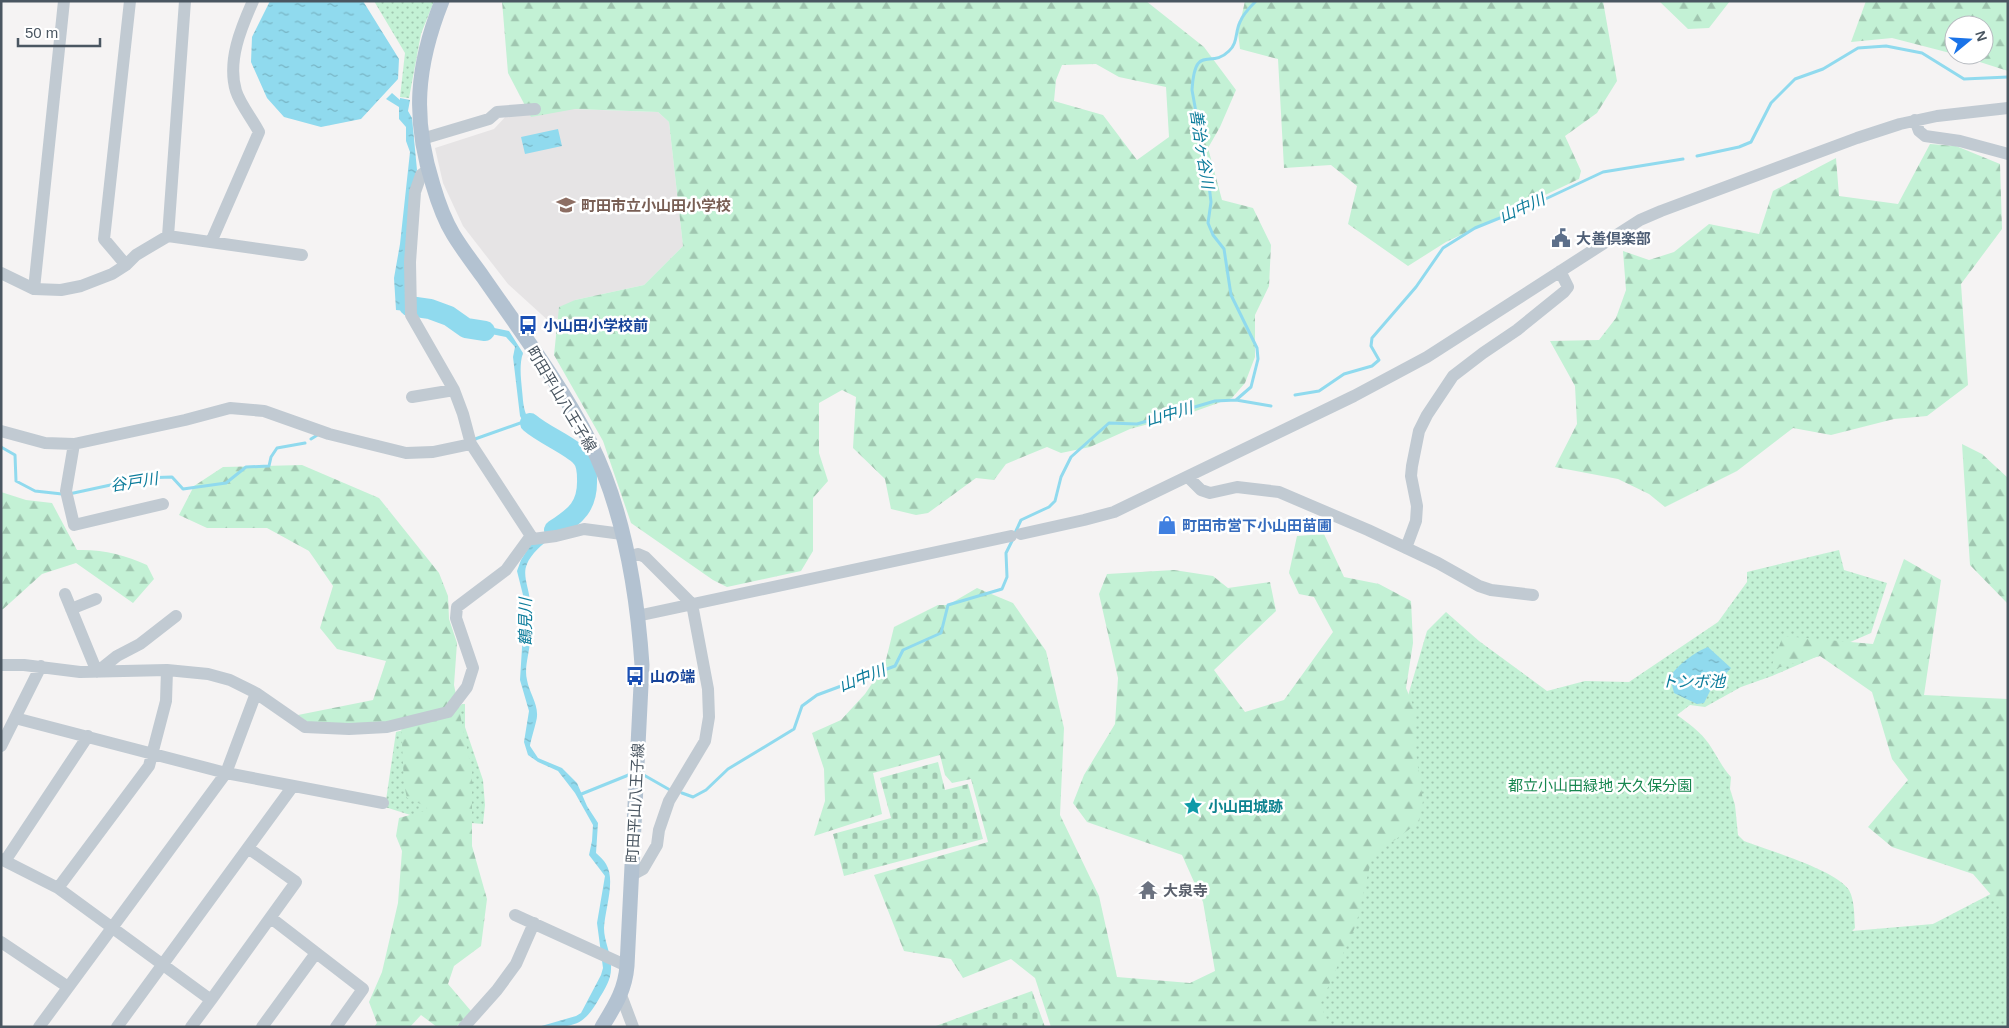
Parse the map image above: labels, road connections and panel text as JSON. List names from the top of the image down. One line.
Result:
{"streets":{"main road":["町田平山八王子線"]},"water":["善治ヶ谷川","山中川","谷戸川","鶴見川","トンボ池"],"parks":["都立小山田緑地 大久保分園"],"places":{"school or university":["町田市立小山田小学校"],"public building":["大善倶楽部"],"bus stop":["小山田小学校前","山の端"],"shop":["町田市営下小山田苗圃"],"place":["小山田城跡"],"temple":["大泉寺"]},"scale_bar":"50 m","north":"right"}
